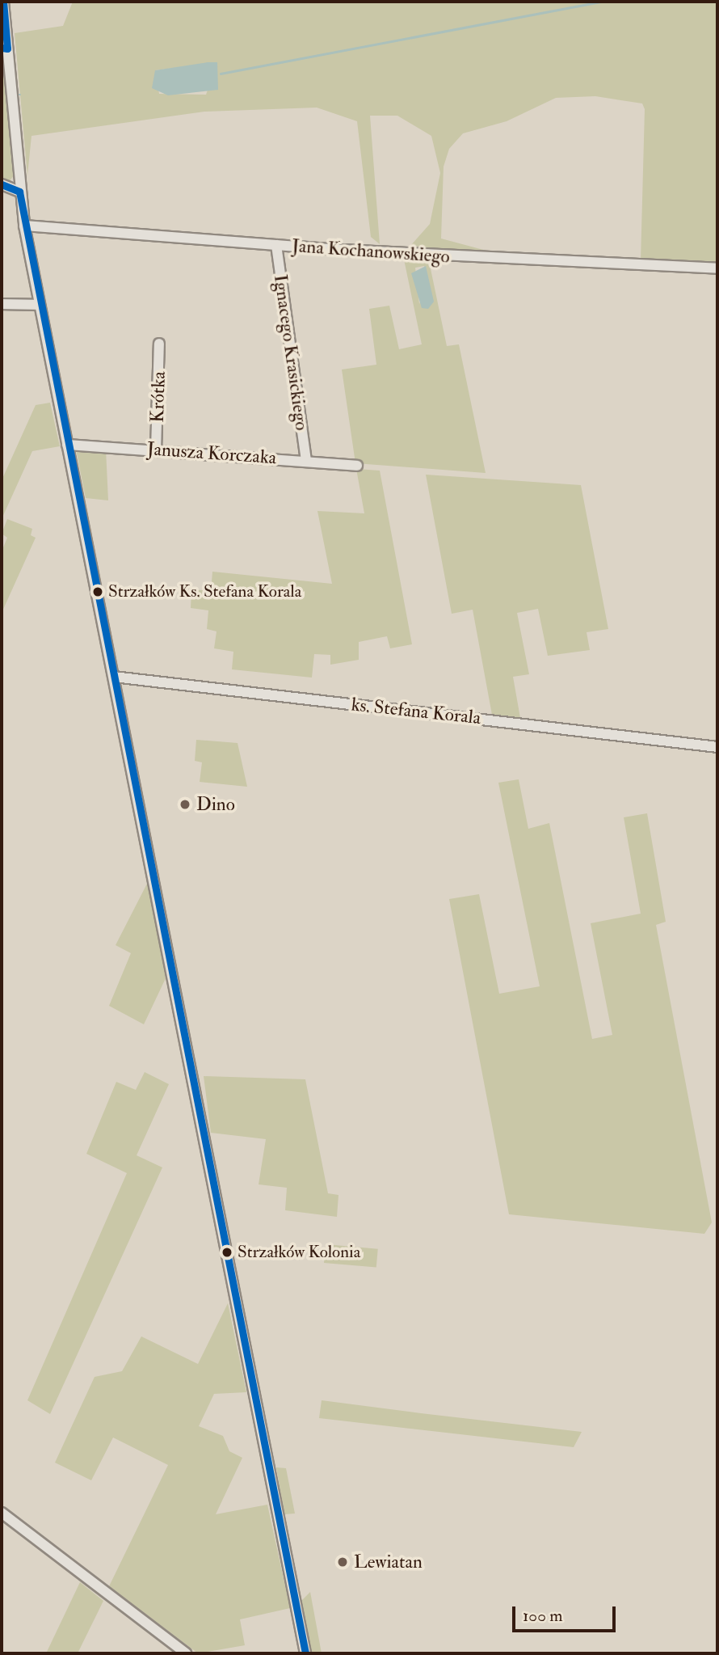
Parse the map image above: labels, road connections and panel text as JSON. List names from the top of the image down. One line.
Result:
{"streets":{"street":["Jana Kochanowskiego","Ignacego Krasickiego","Krótka","Janusza Korczaka","ks. Stefana Korala"]},"crossings":[["Jana Kochanowskiego","Ignacego Krasickiego"],["Ignacego Krasickiego","Janusza Korczaka"],["Krótka","Janusza Korczaka"]],"places":["Strzałków Ks. Stefana Korala","Dino","Strzałków Kolonia","Lewiatan"],"scale_bar":"100 m"}
